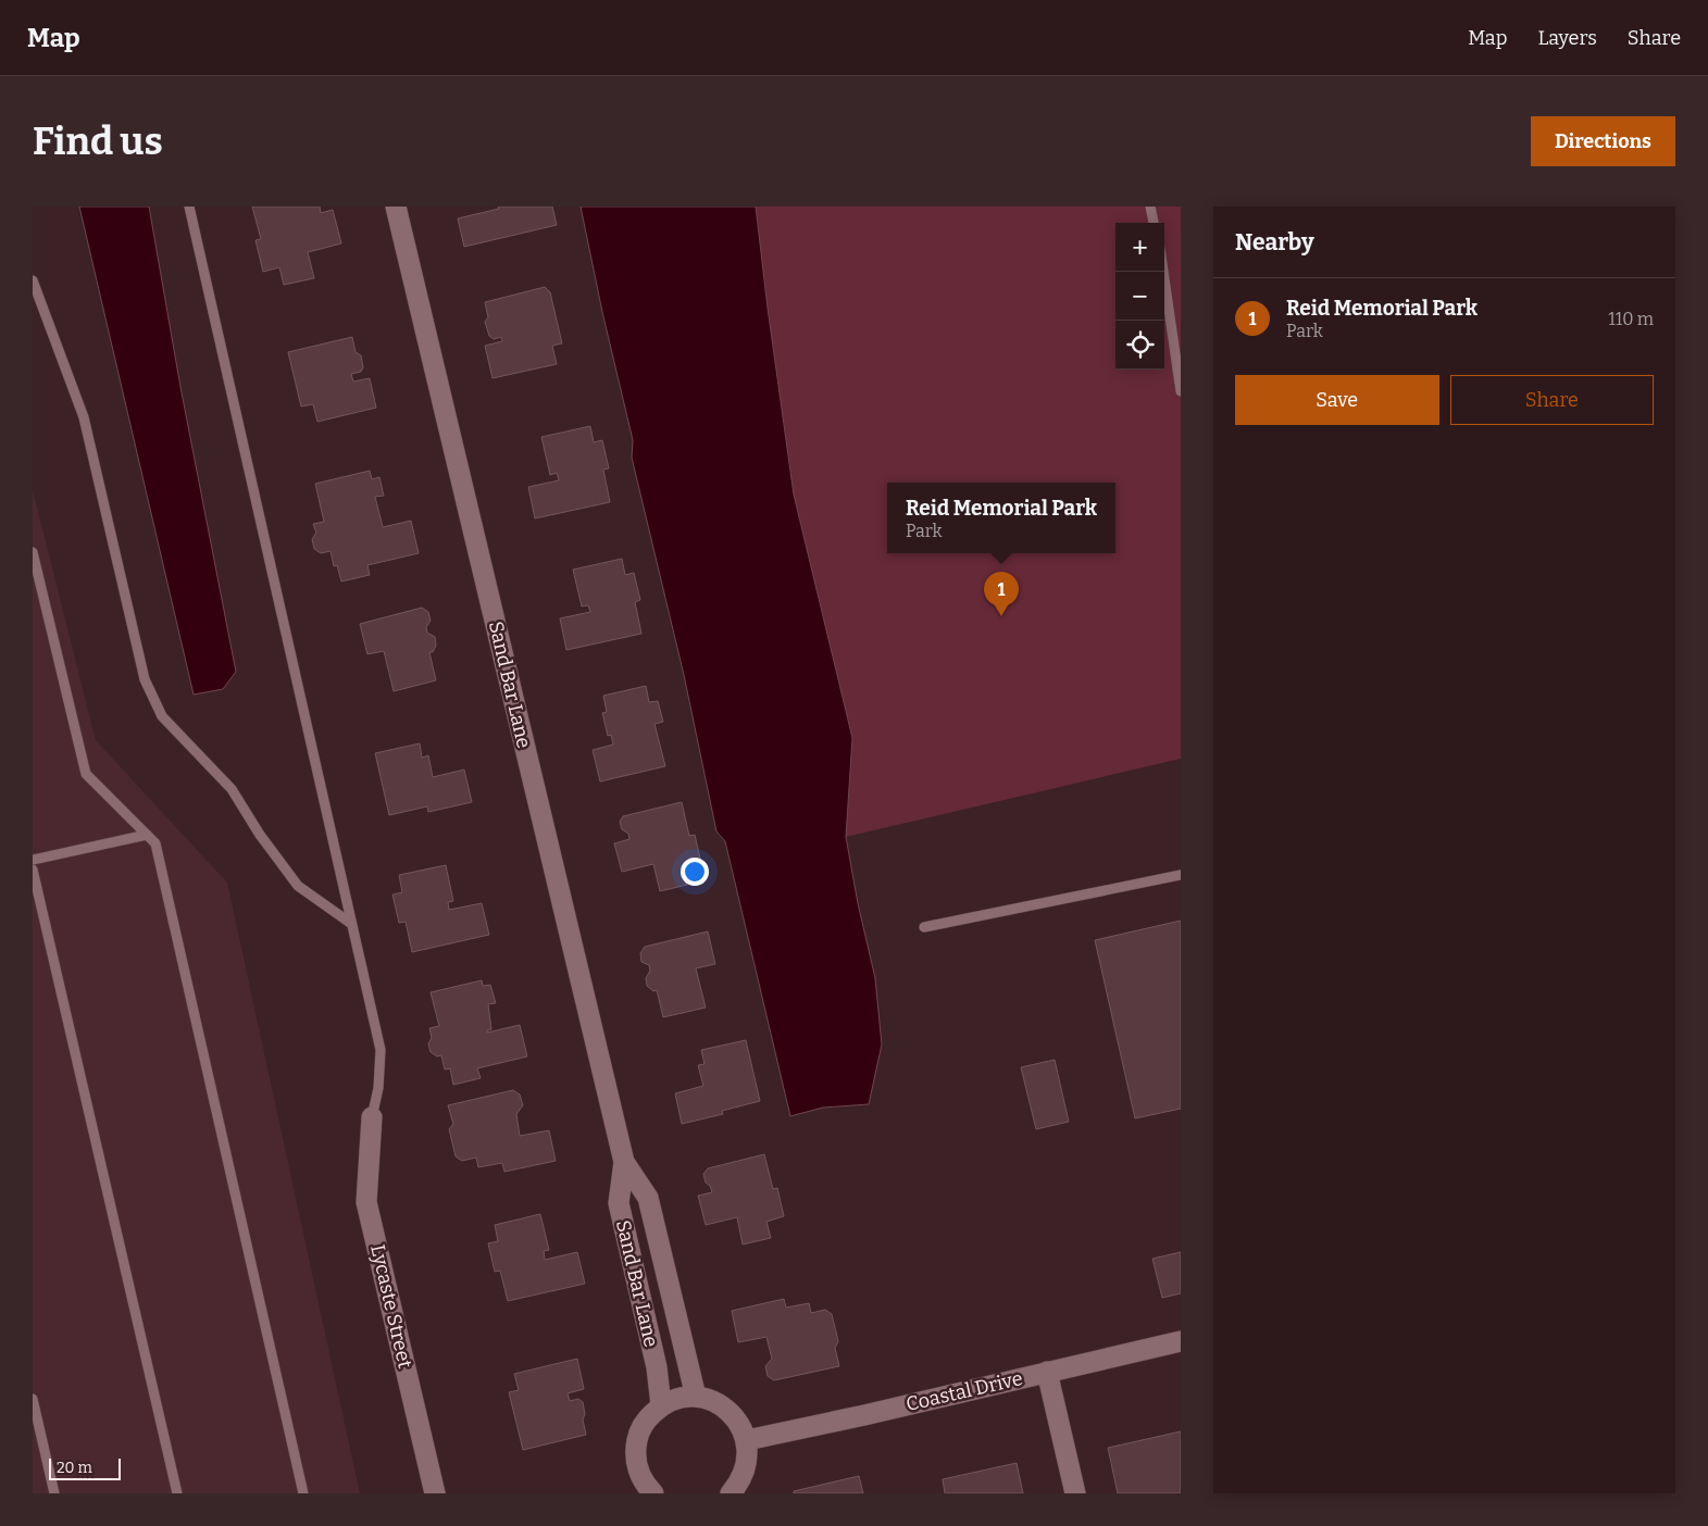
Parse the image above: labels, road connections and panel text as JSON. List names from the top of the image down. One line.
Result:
{"streets":{"street":["Sand Bar Lane","Lycaste Street","Coastal Drive"]},"scale_bar":"20 m","page":{"header":"Map","nav":["Map","Layers","Share"],"buttons":["Directions",["Save","Share"]],"title":"Find us","heading":"Nearby","map_buttons":["+","−"],"list":[{"mark":"1","name":"Reid Memorial Park","note":"Park","value":"110 m"}],"popup":["Reid Memorial Park","Park"],"pins":"1","scale":"20 m"}}
